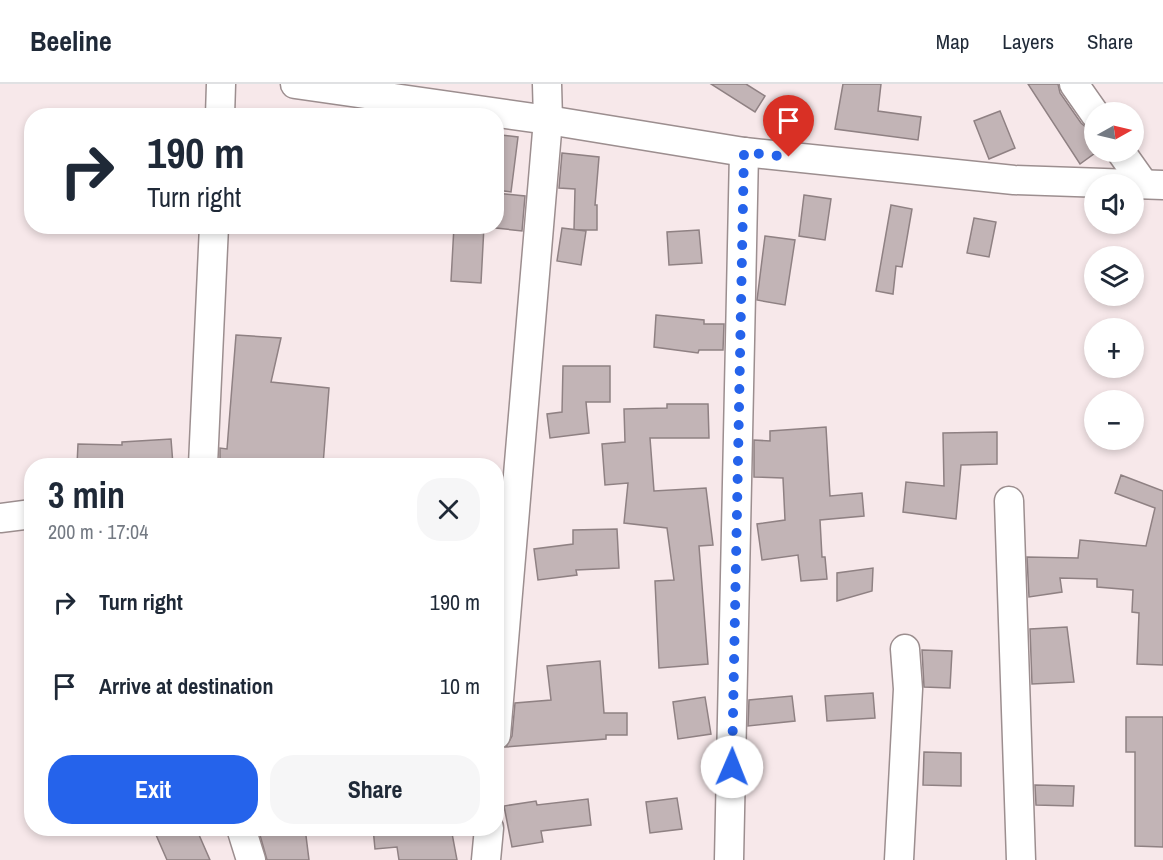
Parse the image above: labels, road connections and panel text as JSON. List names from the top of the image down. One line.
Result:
{"north":"right","page":{"header":"Beeline","nav":["Map","Layers","Share"],"map_buttons":["+","−"],"turn":["190 m","Turn right"],"heading":["3 min","200 m · 17:04"],"list":[{"name":"Turn right","value":"190 m"},{"name":"Arrive at destination","value":"10 m"}],"buttons":["Exit","Share"]}}
